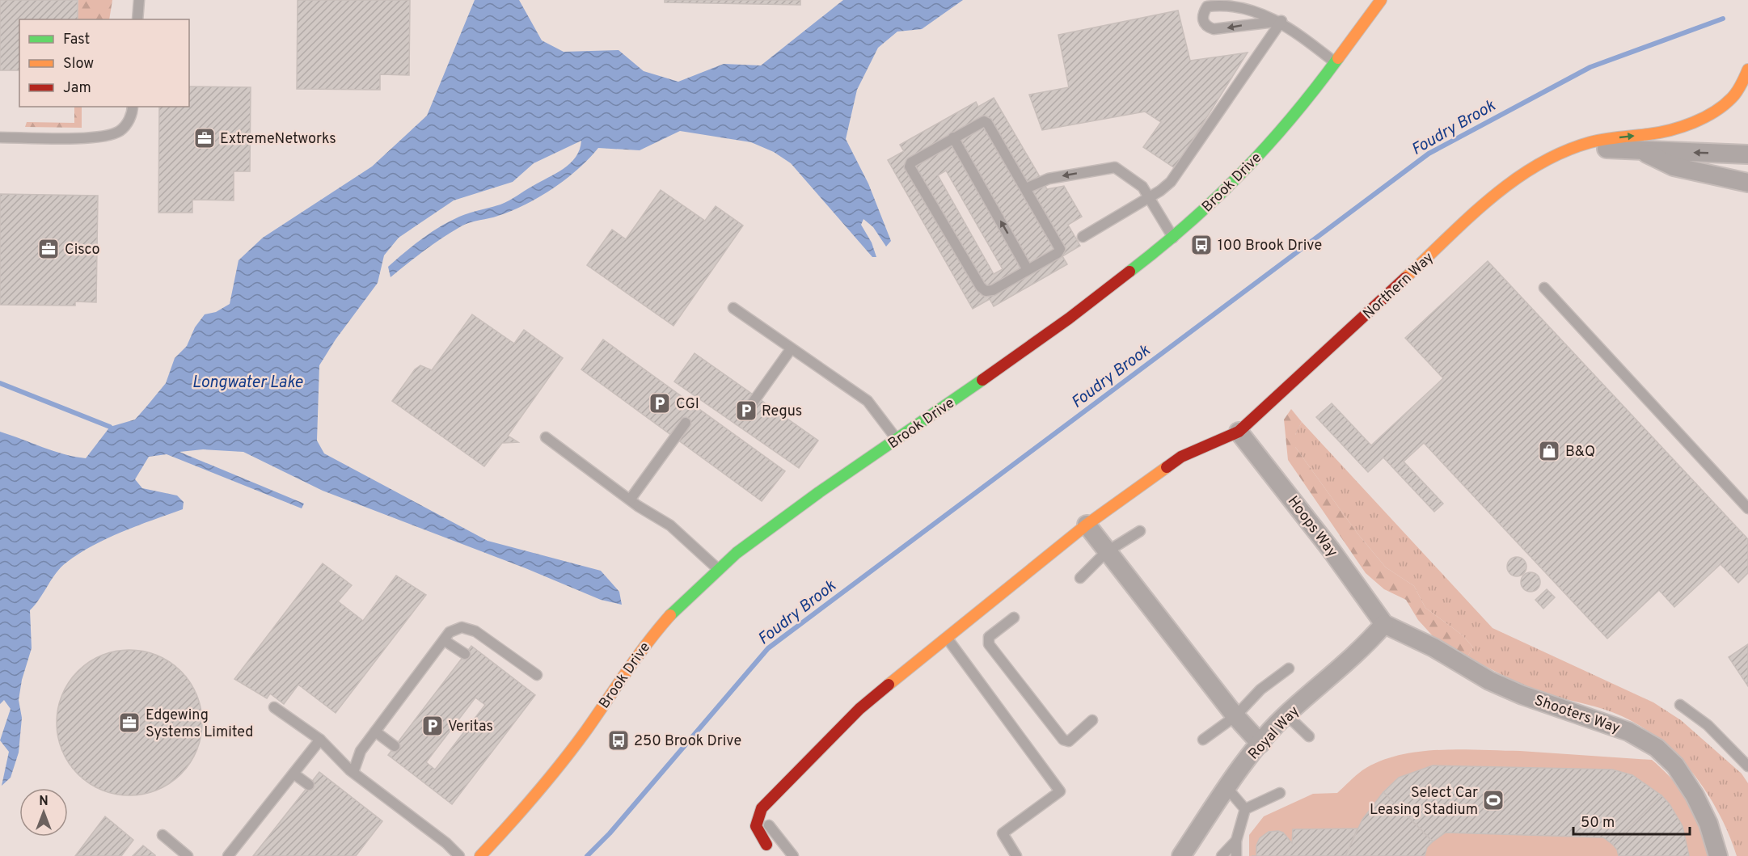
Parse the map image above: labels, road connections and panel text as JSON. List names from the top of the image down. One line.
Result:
{"streets":{"street":["Brook Drive","Northern Way","Hoops Way","Shooters Way","Royal Way"]},"crossings":[["Northern Way","Hoops Way"],["Hoops Way","Shooters Way"],["Hoops Way","Royal Way"],["Shooters Way","Royal Way"]],"water":["Foudry Brook","Longwater Lake"],"places":{"office":["ExtremeNetworks","Cisco","Edgewing Systems Limited"],"bus stop":["100 Brook Drive","250 Brook Drive"],"parking":["CGI","Regus","Veritas"],"shop":["B&Q"],"sports":["Select Car Leasing Stadium"]},"legend":["Fast","Slow","Jam"],"scale_bar":"50 m","north":"top"}
